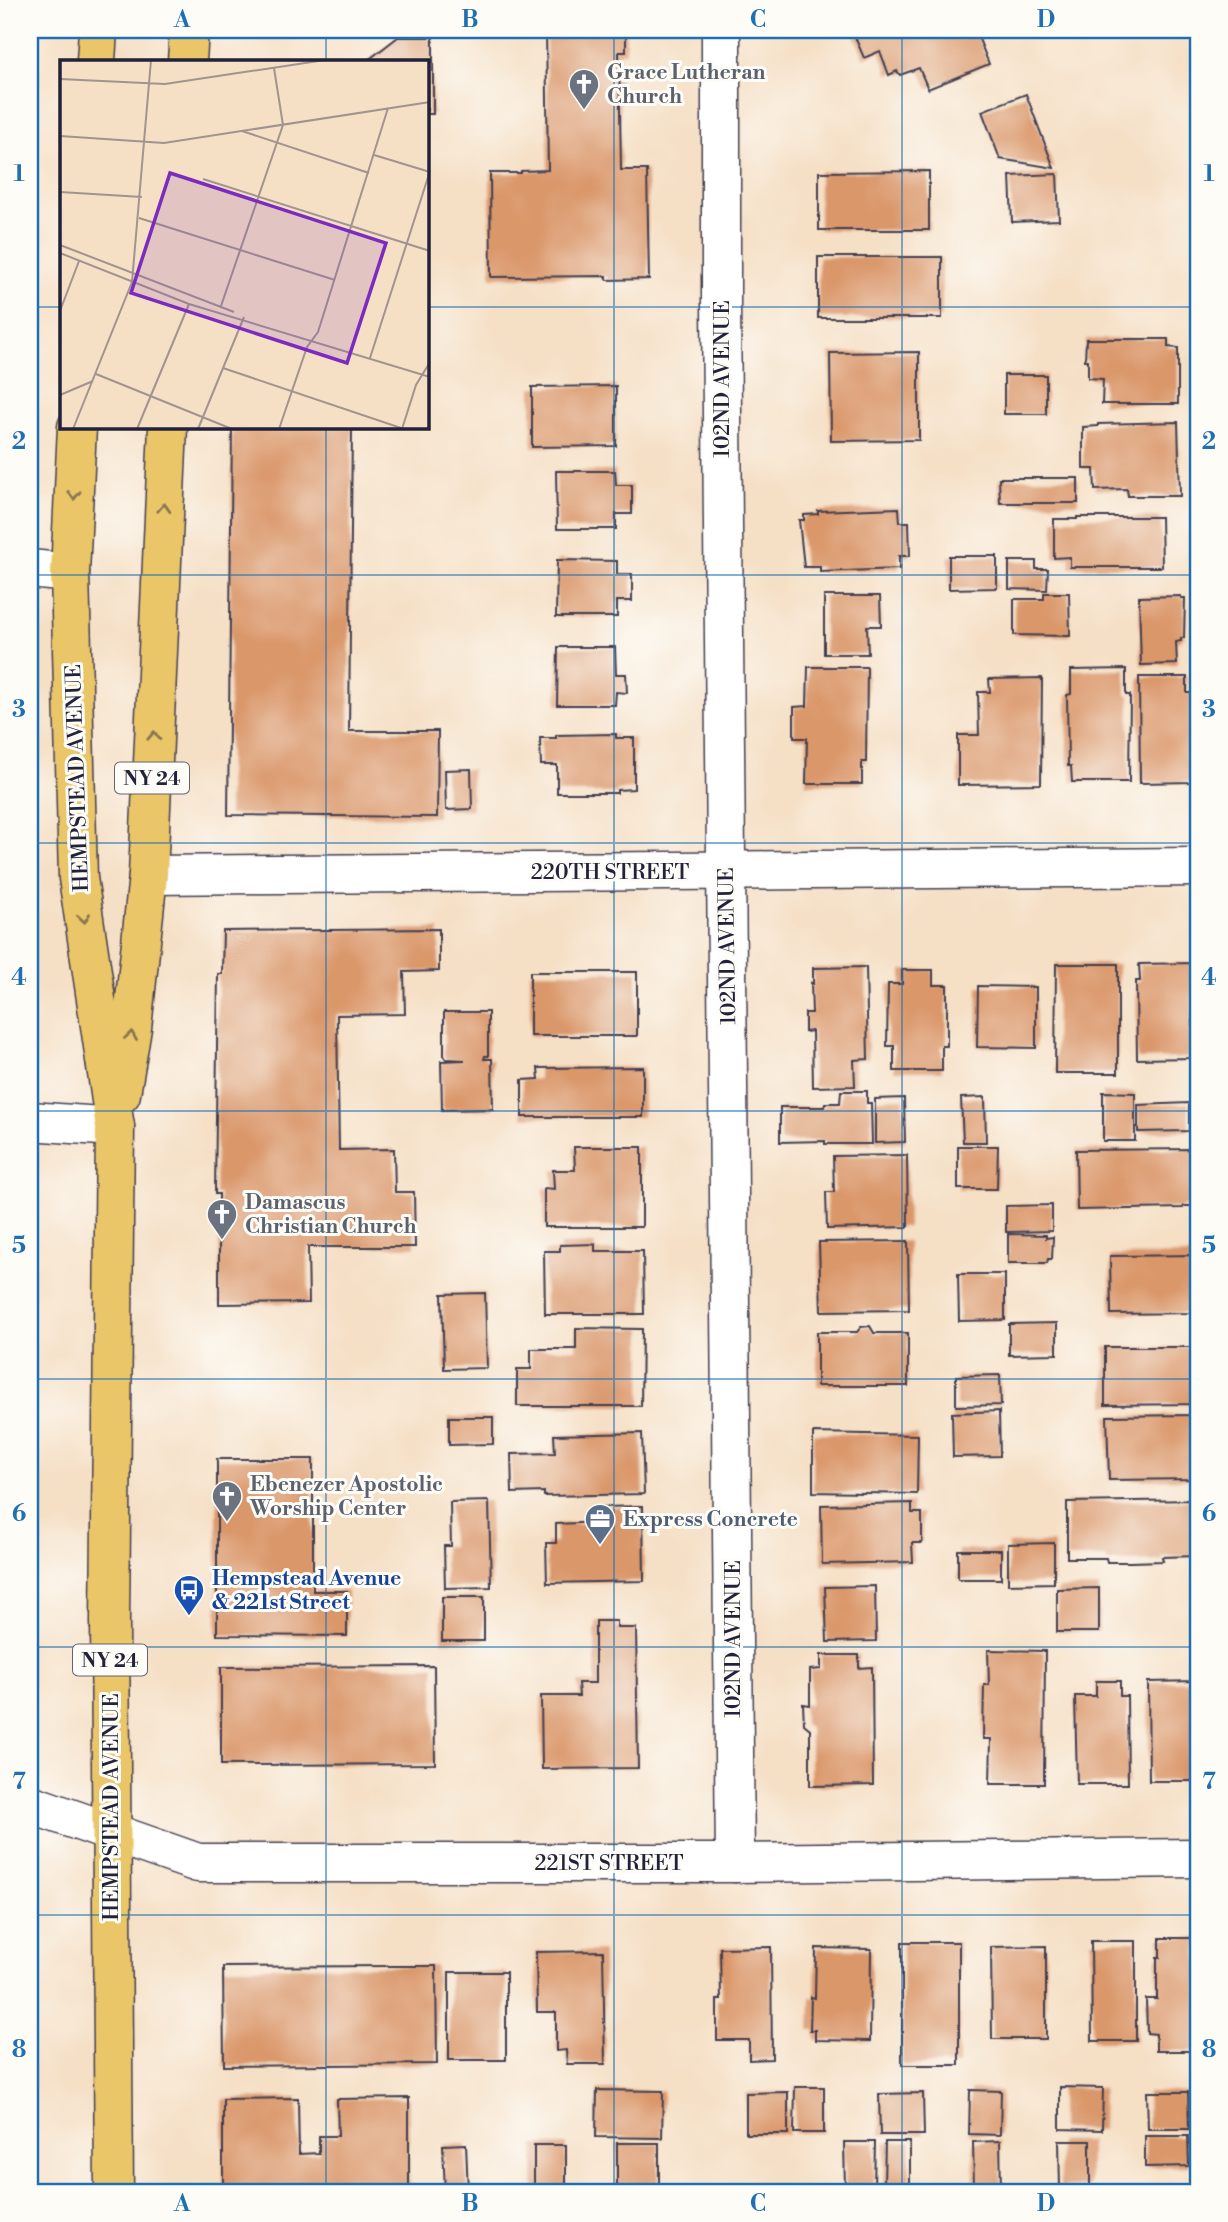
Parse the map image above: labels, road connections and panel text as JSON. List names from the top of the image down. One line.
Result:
{"streets":{"main road":["HEMPSTEAD AVENUE","NY 24"],"street":["102ND AVENUE","220TH STREET","221ST STREET"]},"crossings":[["102ND AVENUE","220TH STREET"],["102ND AVENUE","221ST STREET"],["HEMPSTEAD AVENUE","220TH STREET"],["HEMPSTEAD AVENUE","221ST STREET"]],"places":{"church":["Grace Lutheran Church","Damascus Christian Church","Ebenezer Apostolic Worship Center"],"office":["Express Concrete"],"bus stop":["Hempstead Avenue & 221st Street"]},"grid":{"columns":["A","B","C","D"],"rows":["1","2","3","4","5","6","7","8"]}}
